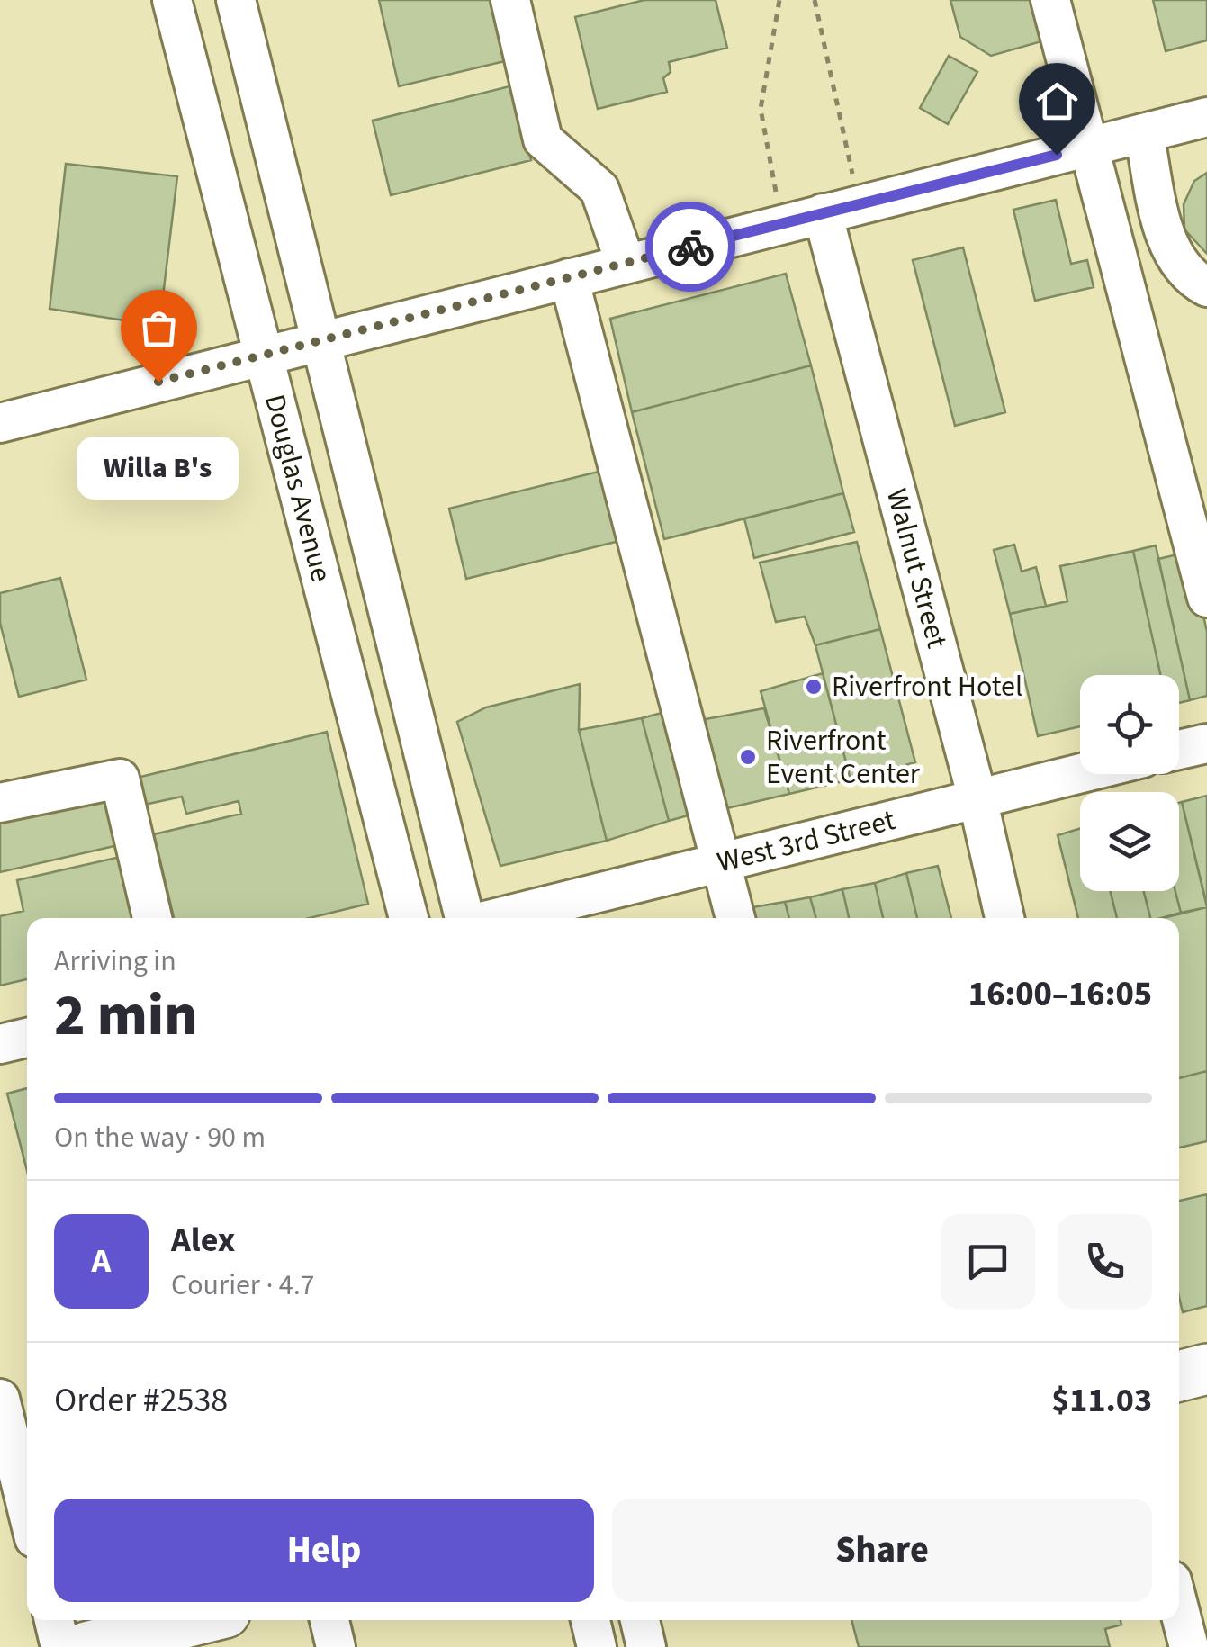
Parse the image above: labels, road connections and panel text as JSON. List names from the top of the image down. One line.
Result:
{"streets":{"street":["Douglas Avenue","Walnut Street","West 3rd Street"]},"crossings":[["Walnut Street","West 3rd Street"]],"places":["Willa B's","Riverfront Hotel","Riverfront Event Center"],"page":{"bubble":"Willa B's","heading":["2 min","Arriving in","16:00–16:05"],"panel":["Alex","Courier · 4.7","Order #2538","$11.03"],"bar":"On the way · 90 m","round":"A","buttons":["Help","Share"]}}
